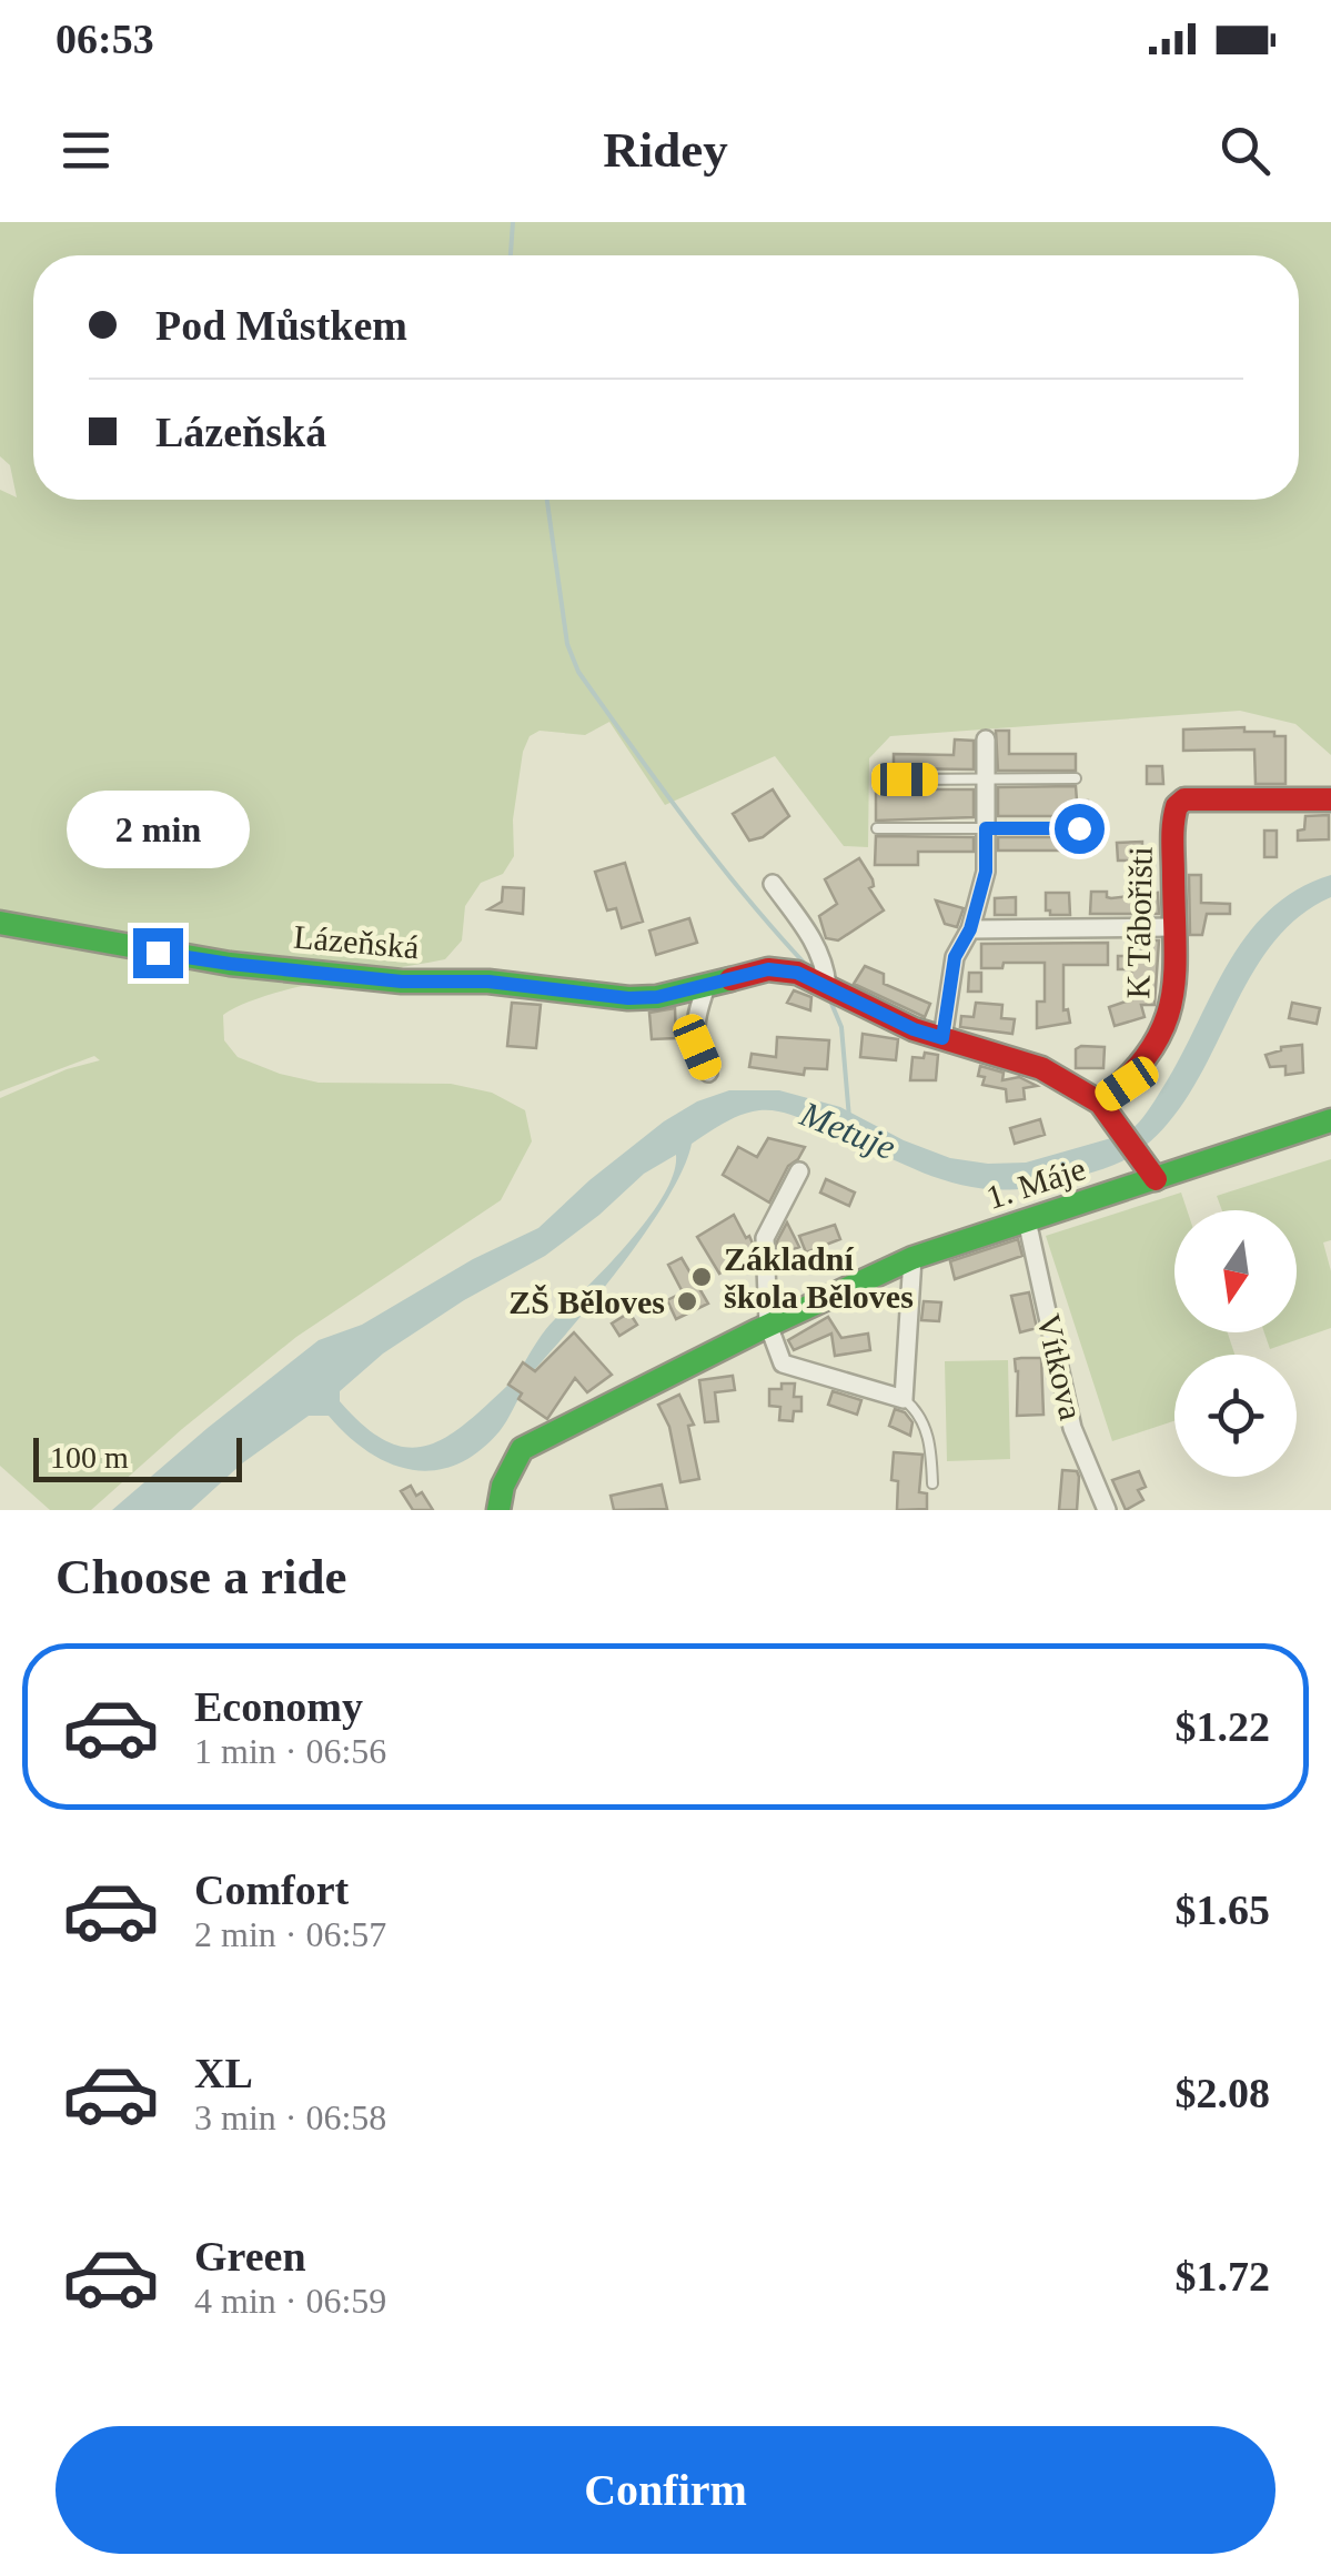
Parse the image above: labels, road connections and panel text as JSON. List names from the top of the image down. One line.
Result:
{"streets":{"street":["K Tábořišti","Lázeňská","1. Máje","Vítkova"]},"crossings":[["K Tábořišti","Lázeňská"],["Lázeňská","1. Máje"],["1. Máje","Vítkova"]],"water":["Metuje"],"places":["Základní škola Běloves","ZŠ Běloves"],"scale_bar":"100 m","north":"bottom","page":{"status":"06:53","header":"Ridey","banner":["Pod Můstkem","Lázeňská"],"bubble":"2 min","scale":"100 m","heading":"Choose a ride","list":[{"name":"Economy","note":"1 min · 06:56","value":"$1.22"},{"name":"Comfort","note":"2 min · 06:57","value":"$1.65"},{"name":"XL","note":"3 min · 06:58","value":"$2.08"},{"name":"Green","note":"4 min · 06:59","value":"$1.72"}],"buttons":"Confirm"}}
